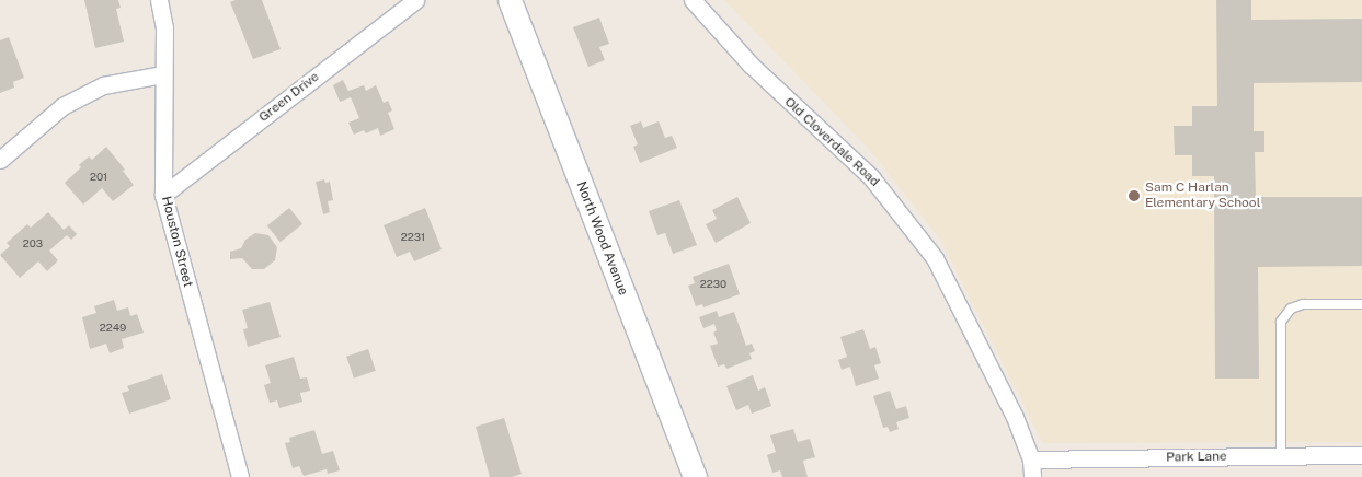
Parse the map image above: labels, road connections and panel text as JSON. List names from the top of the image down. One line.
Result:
{"streets":{"main road":["North Wood Avenue"],"street":["Green Drive","Old Cloverdale Road","Houston Street","Park Lane"]},"crossings":[["Green Drive","Houston Street"],["Old Cloverdale Road","Park Lane"]],"places":["Sam C Harlan Elementary School"],"house_numbers":["201","2231","203","2230","2249"]}
